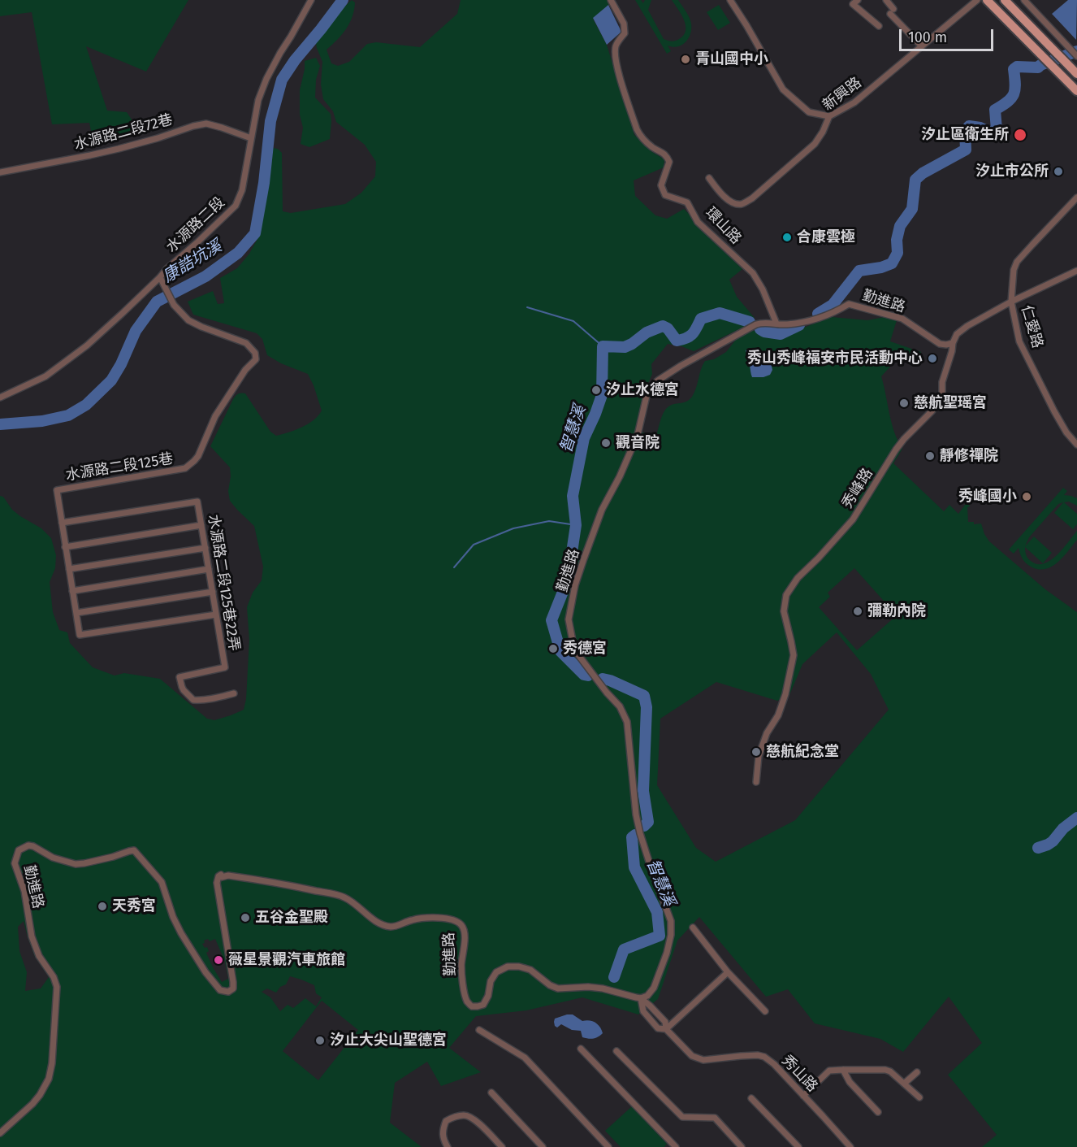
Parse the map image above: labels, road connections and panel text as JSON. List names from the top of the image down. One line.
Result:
{"streets":{"street":["新興路","水源路二段72巷","水源路二段","環山路","勤進路","仁愛路","水源路二段125巷","秀峰路","水源路二段125巷22弄","秀山路"]},"crossings":[["水源路二段72巷","水源路二段"],["水源路二段","水源路二段125巷"],["環山路","勤進路"],["勤進路","秀峰路"],["勤進路","秀山路"],["仁愛路","秀峰路"],["水源路二段125巷","水源路二段125巷22弄"]],"water":["康誥坑溪","智慧溪"],"places":["青山國中小","汐止區衛生所","汐止市公所","合康雲極","秀山秀峰福安市民活動中心","汐止水德宮","慈航聖瑶宮","觀音院","靜修禪院","秀峰國小","彌勒內院","秀德宮","慈航紀念堂","天秀宮","五谷金聖殿","薇星景觀汽車旅館","汐止大尖山聖德宮"],"scale_bar":"100 m"}
